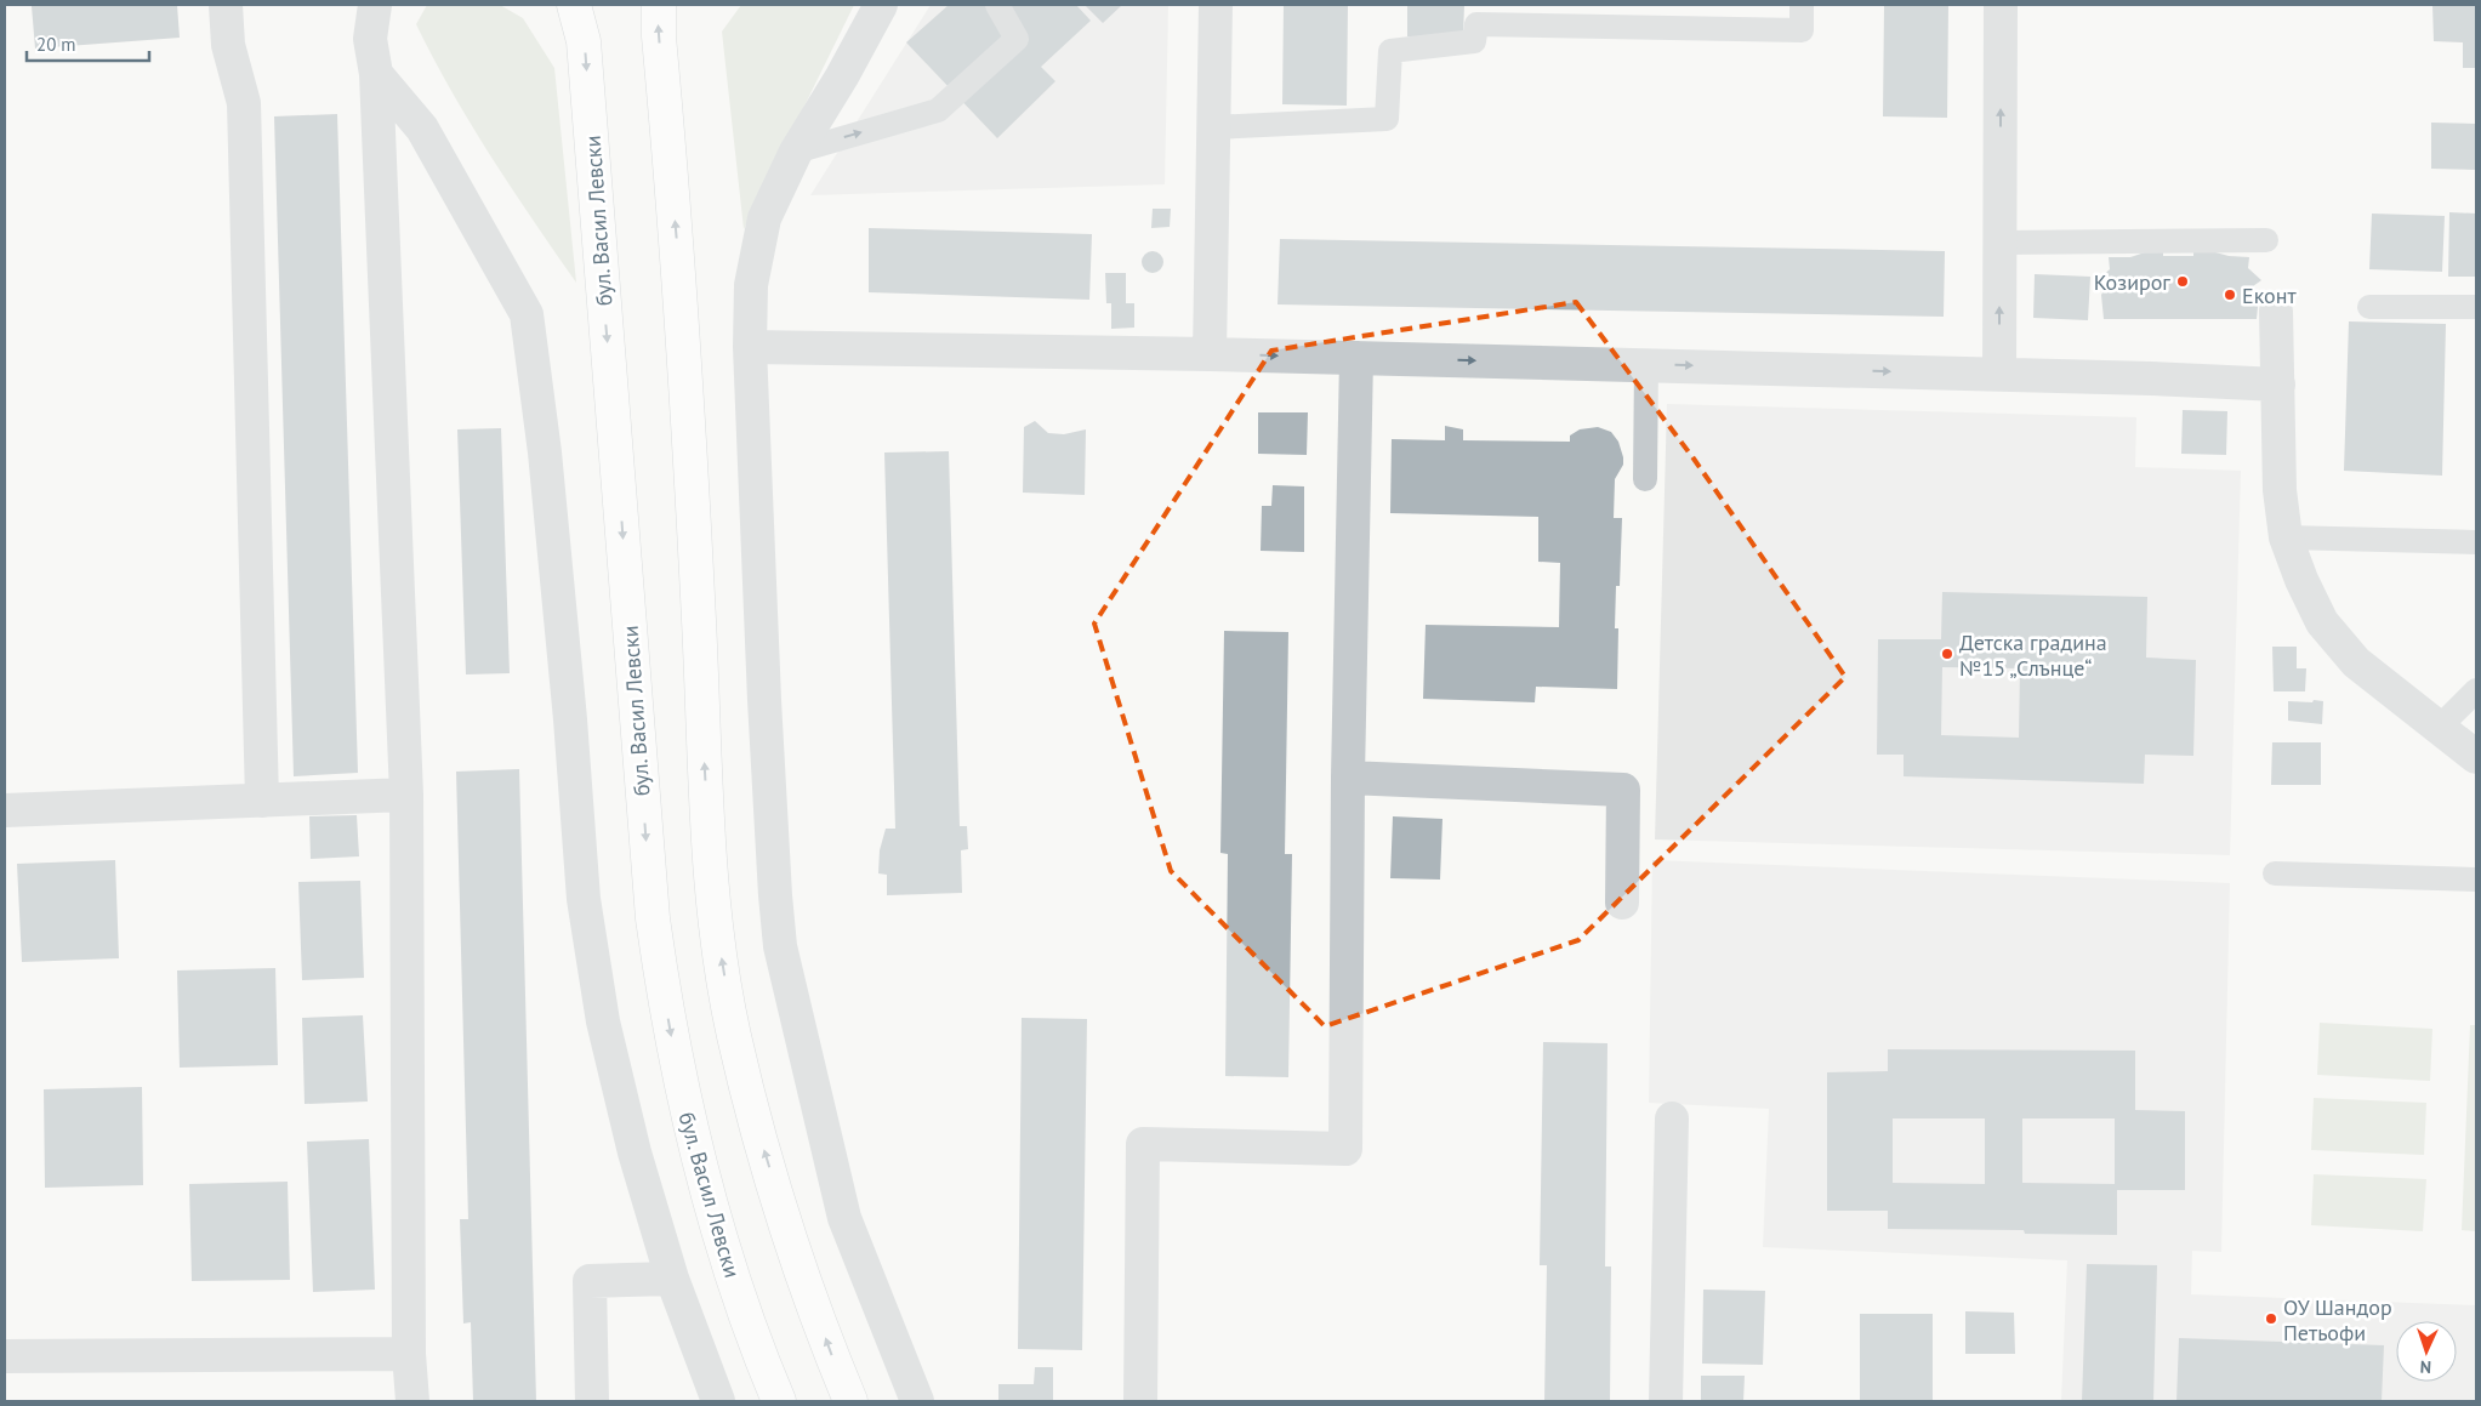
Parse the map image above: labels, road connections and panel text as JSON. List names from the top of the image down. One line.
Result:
{"streets":{"main road":["бул. Васил Левски"]},"places":["Козирог","Еконт","Детска градина №15 „Слънце“","ОУ Шандор Петьофи"],"scale_bar":"20 m","north":"bottom"}
